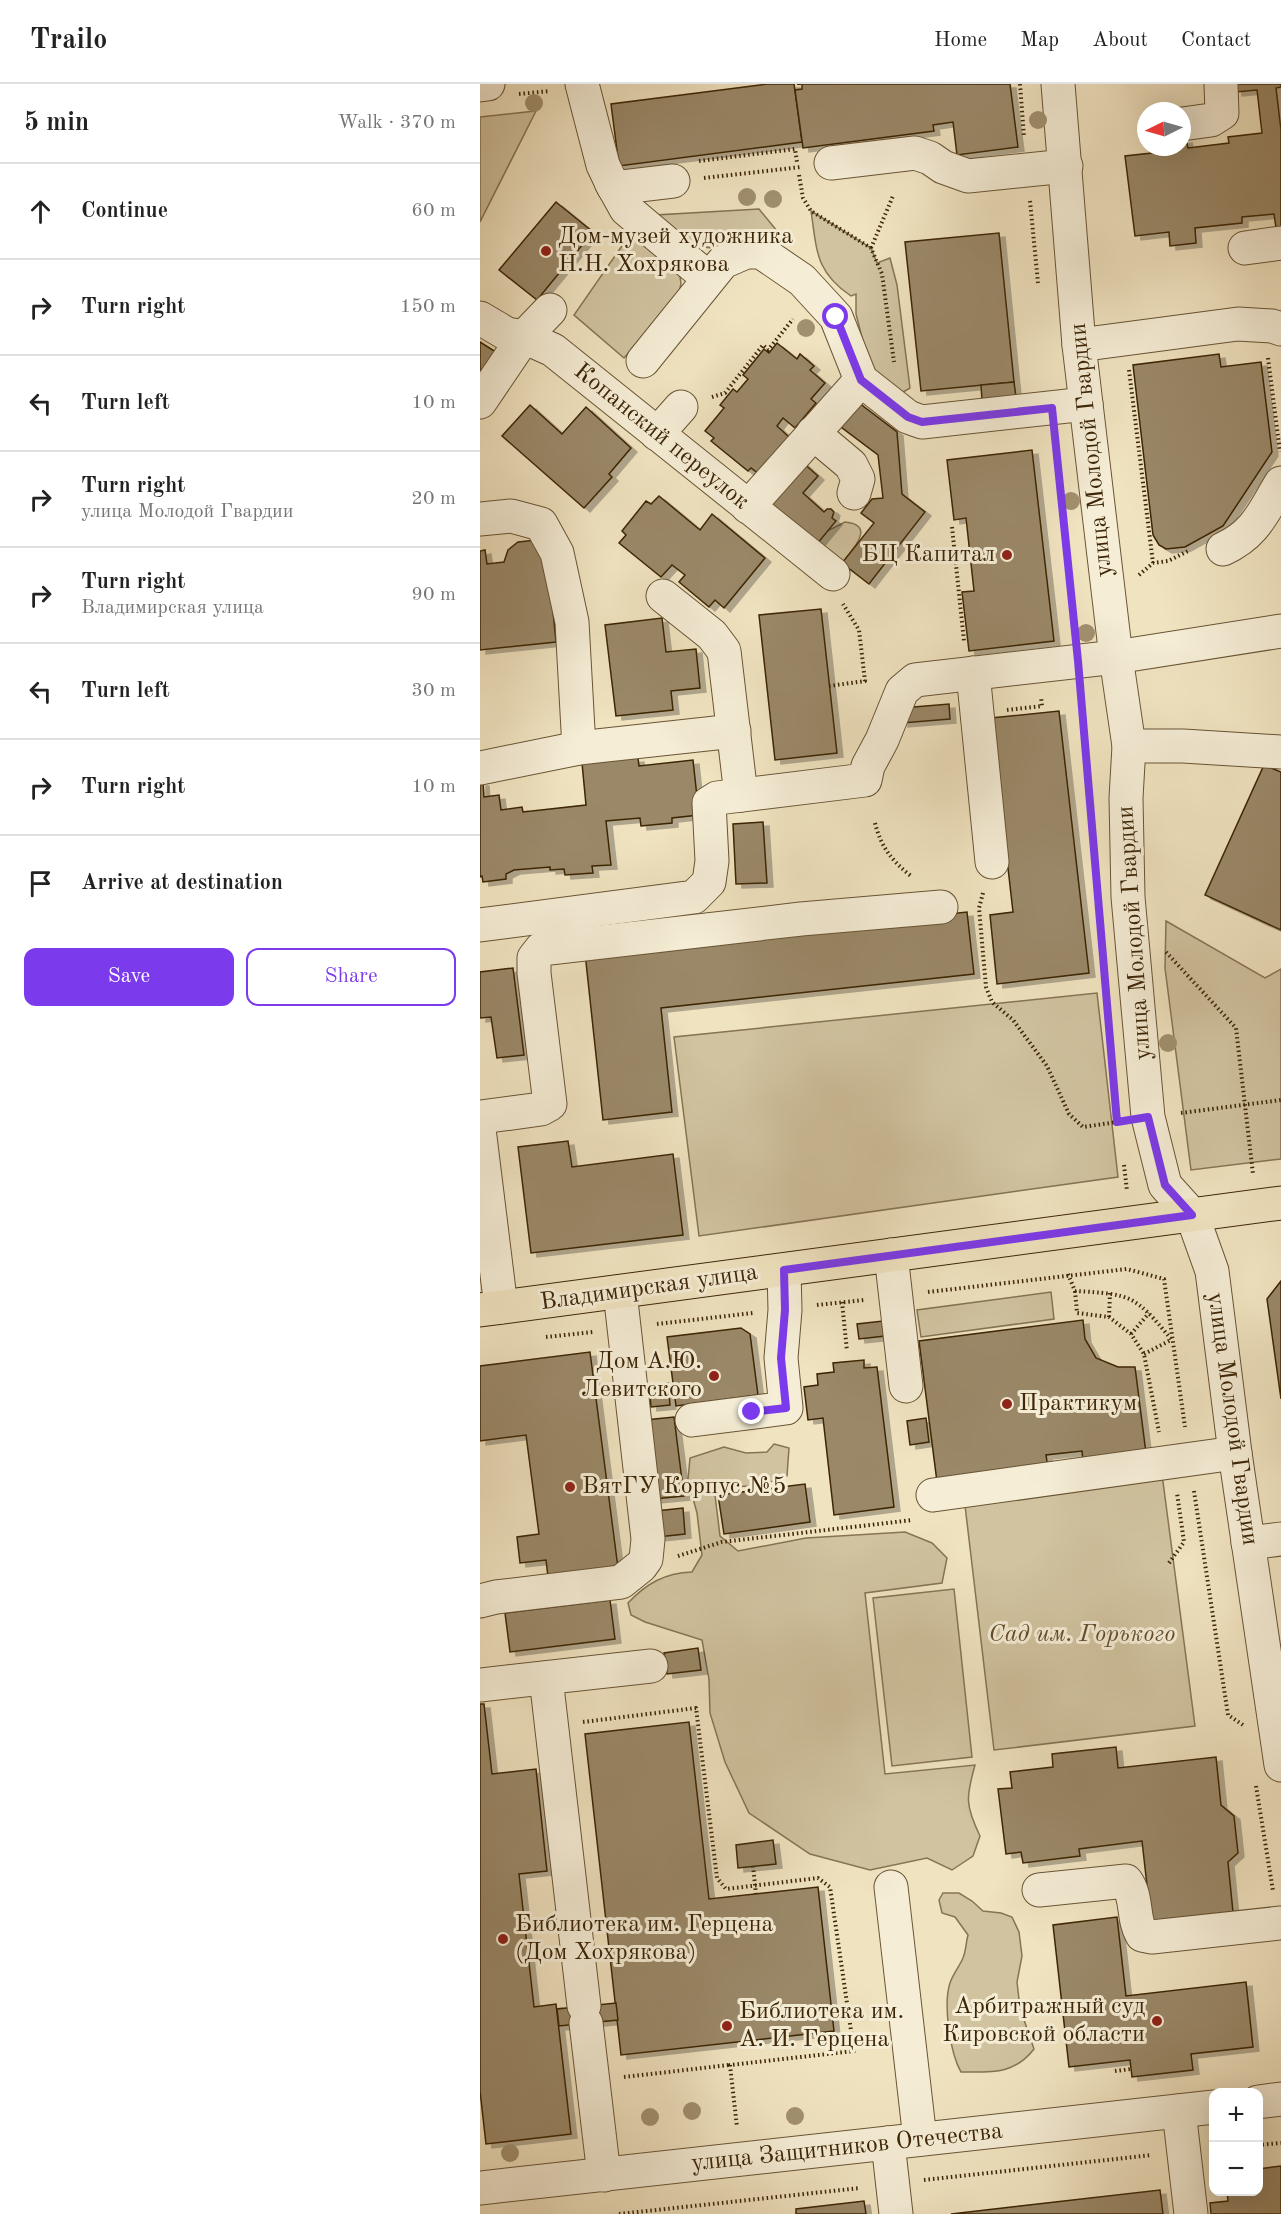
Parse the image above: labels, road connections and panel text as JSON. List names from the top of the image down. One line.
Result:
{"streets":{"main road":["Владимирская улица"],"street":["Копанский переулок","улица Молодой Гвардии","улица Защитников Отечества"]},"crossings":[["улица Молодой Гвардии","Владимирская улица"]],"parks":["Сад им. Горького"],"places":["Дом-музей художника Н.Н. Хохрякова","БЦ Капитал","Дом А.Ю. Левитского","Практикум","ВятГУ Корпус №5","Библиотека им. Герцена (Дом Хохрякова)","Арбитражный суд Кировской области","Библиотека им. А. И. Герцена"],"north":"left","page":{"header":"Trailo","nav":["Home","Map","About","Contact"],"heading":["5 min","Walk · 370 m"],"list":[["Continue","60 m"],["Turn right","150 m"],["Turn left","10 m"],["Turn right","улица Молодой Гвардии","20 m"],["Turn right","Владимирская улица","90 m"],["Turn left","30 m"],["Turn right","10 m"],"Arrive at destination"],"buttons":["Save","Share"],"map_buttons":["+","−"]}}
